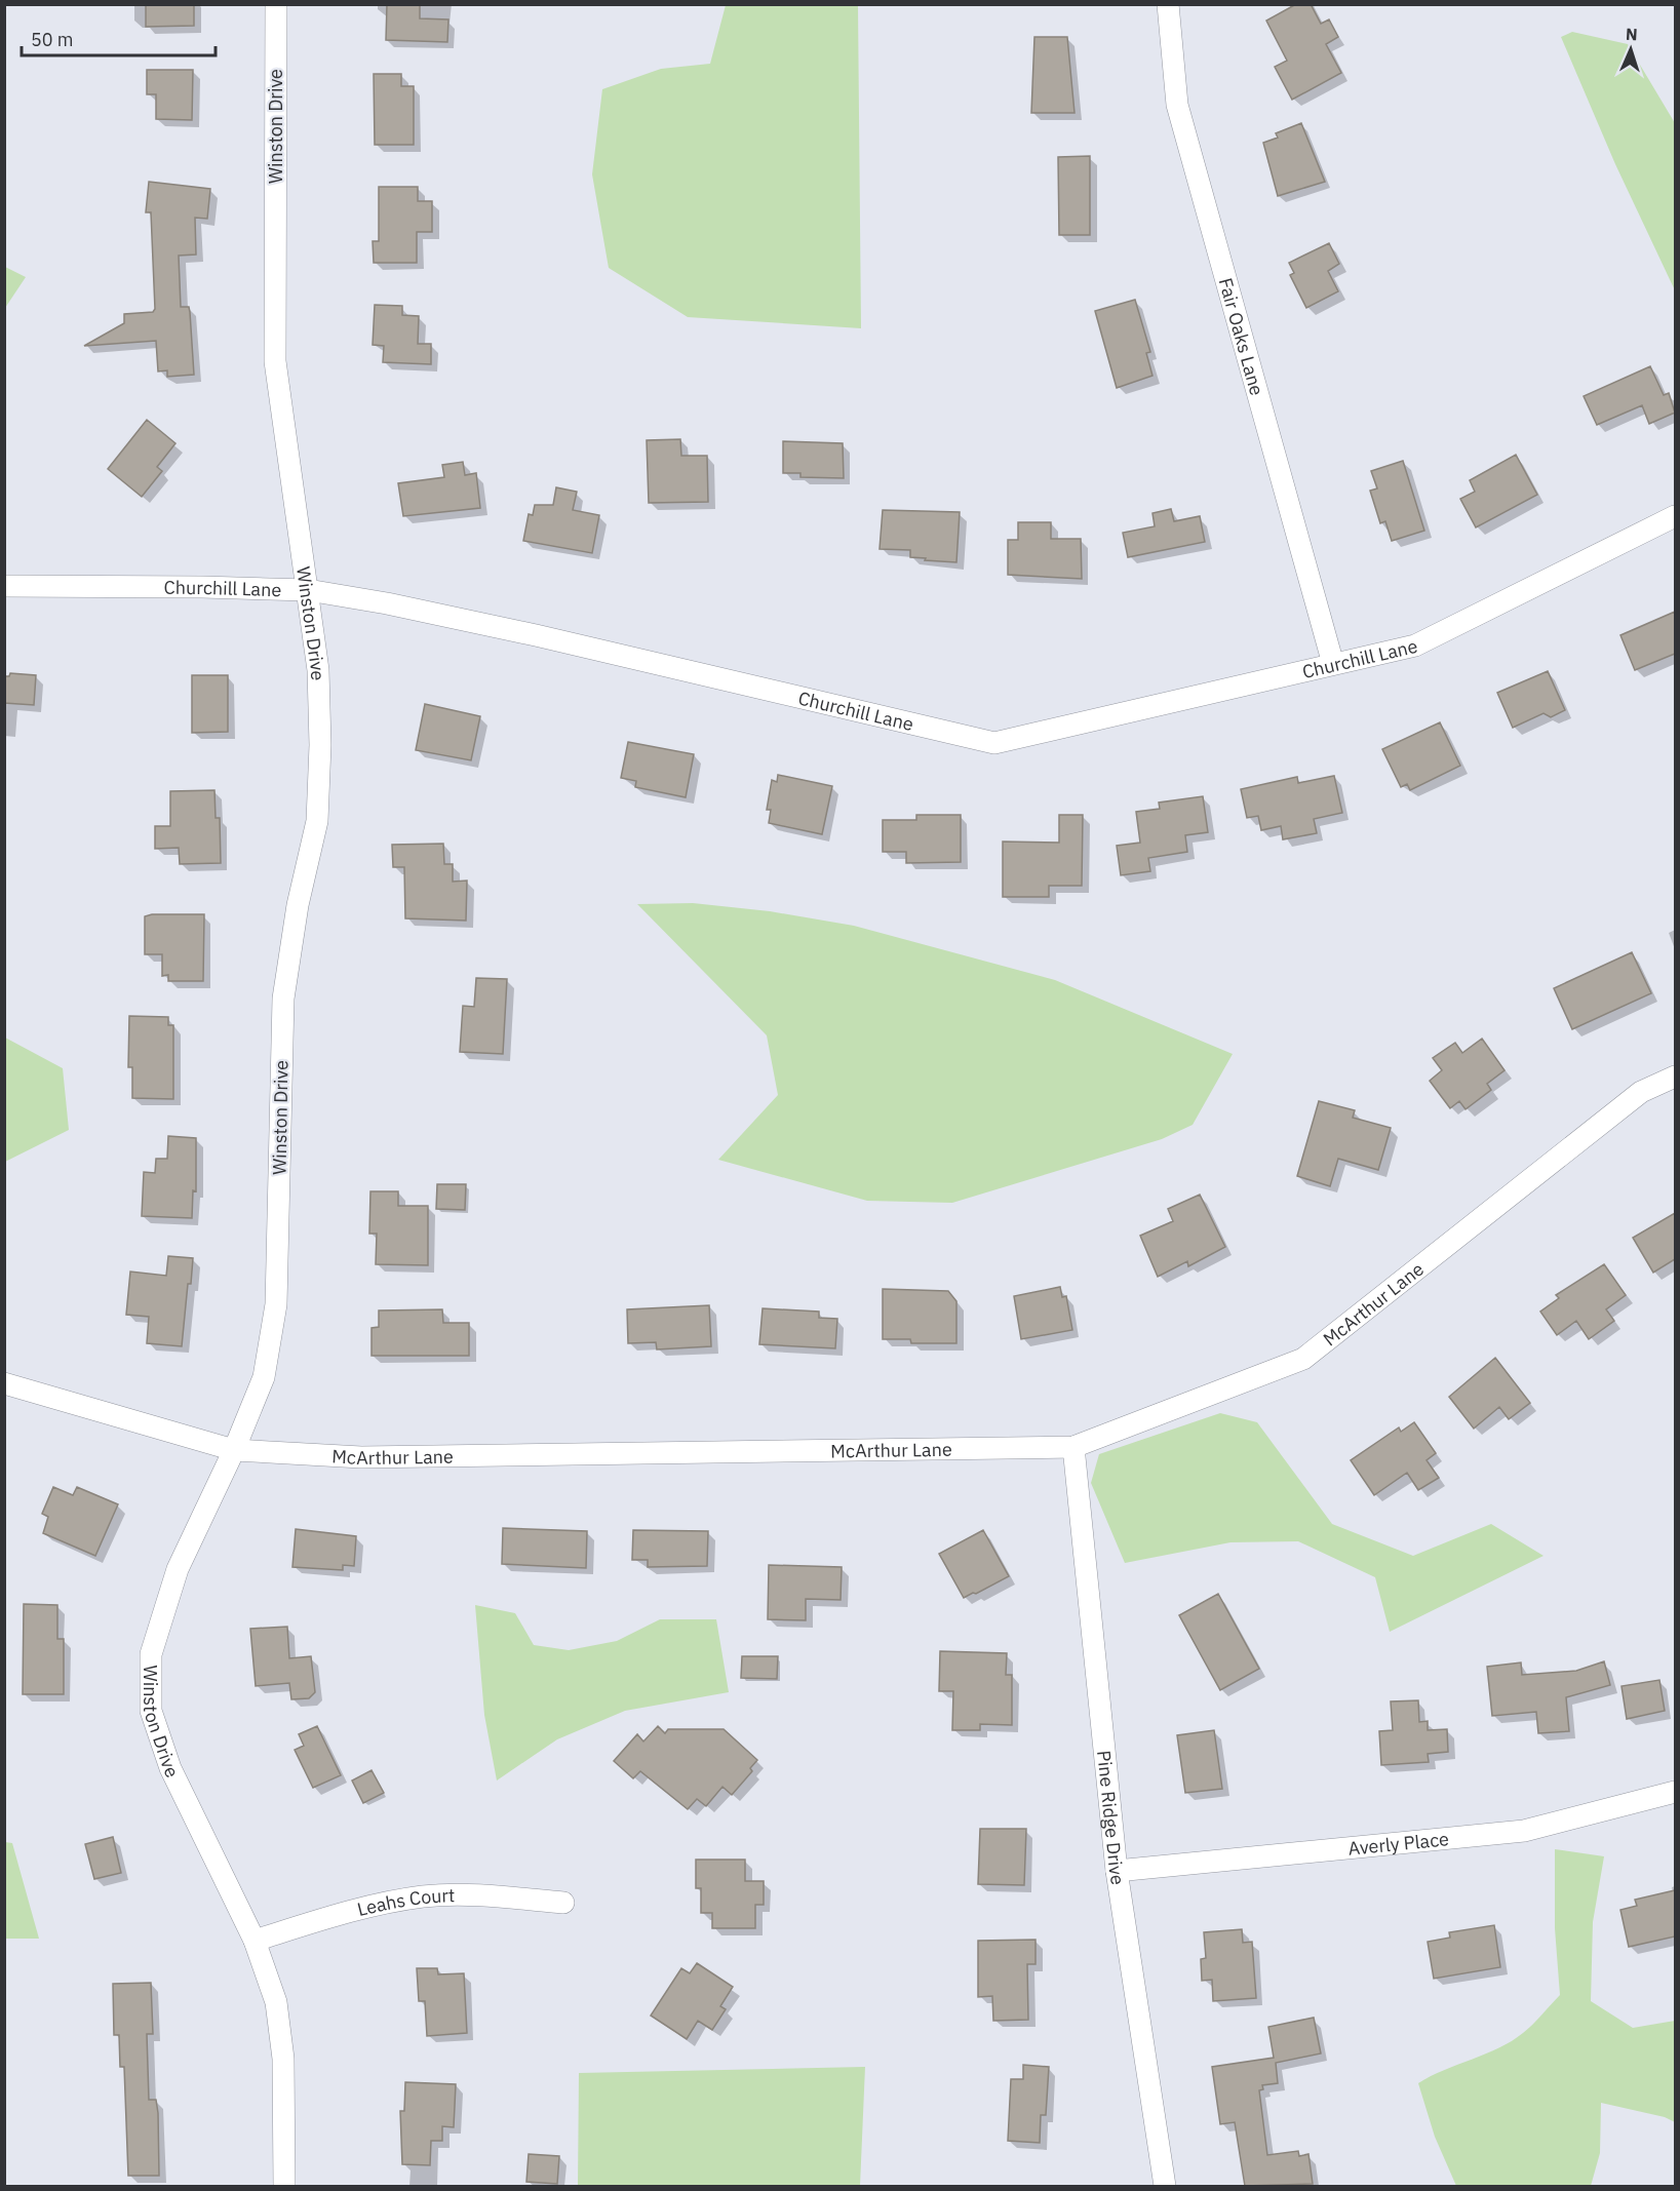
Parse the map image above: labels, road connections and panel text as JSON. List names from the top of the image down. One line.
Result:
{"streets":{"street":["Winston Drive","Fair Oaks Lane","Churchill Lane","McArthur Lane","Pine Ridge Drive","Averly Place","Leahs Court"]},"crossings":[["Winston Drive","Churchill Lane"],["Winston Drive","McArthur Lane"],["Winston Drive","Leahs Court"],["Fair Oaks Lane","Churchill Lane"],["McArthur Lane","Pine Ridge Drive"],["Pine Ridge Drive","Averly Place"]],"scale_bar":"50 m","north":"top"}
